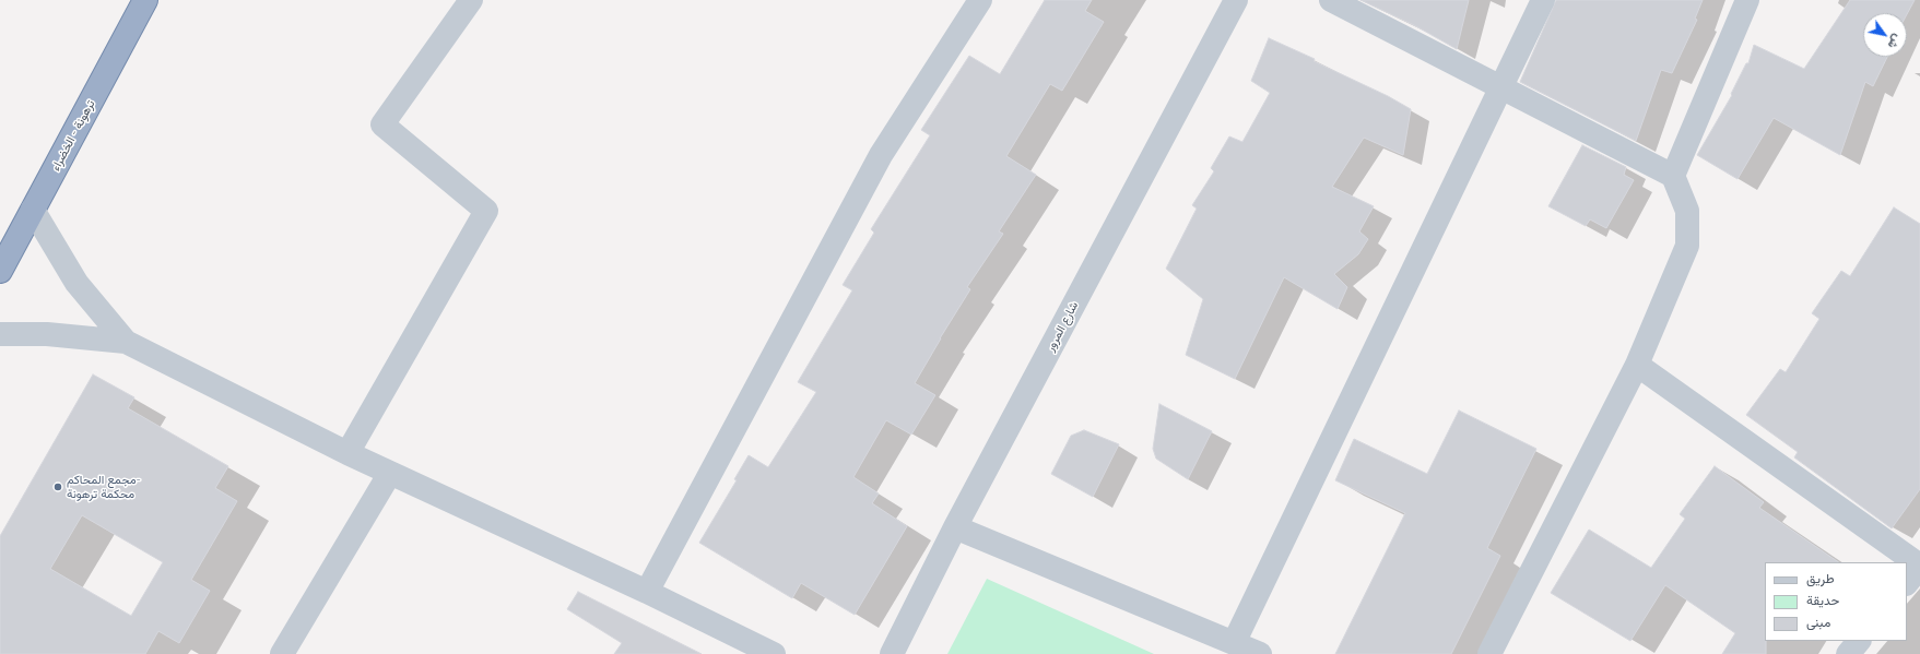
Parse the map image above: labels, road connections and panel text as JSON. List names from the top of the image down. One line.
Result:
{"streets":{"highway":["ترهونة - الخضراء"],"street":["شارع المرور"]},"places":["مجمع المحاكم- محكمة ترهونة"],"legend":["طريق","حديقة","مبنى"],"north":"bottom right"}
